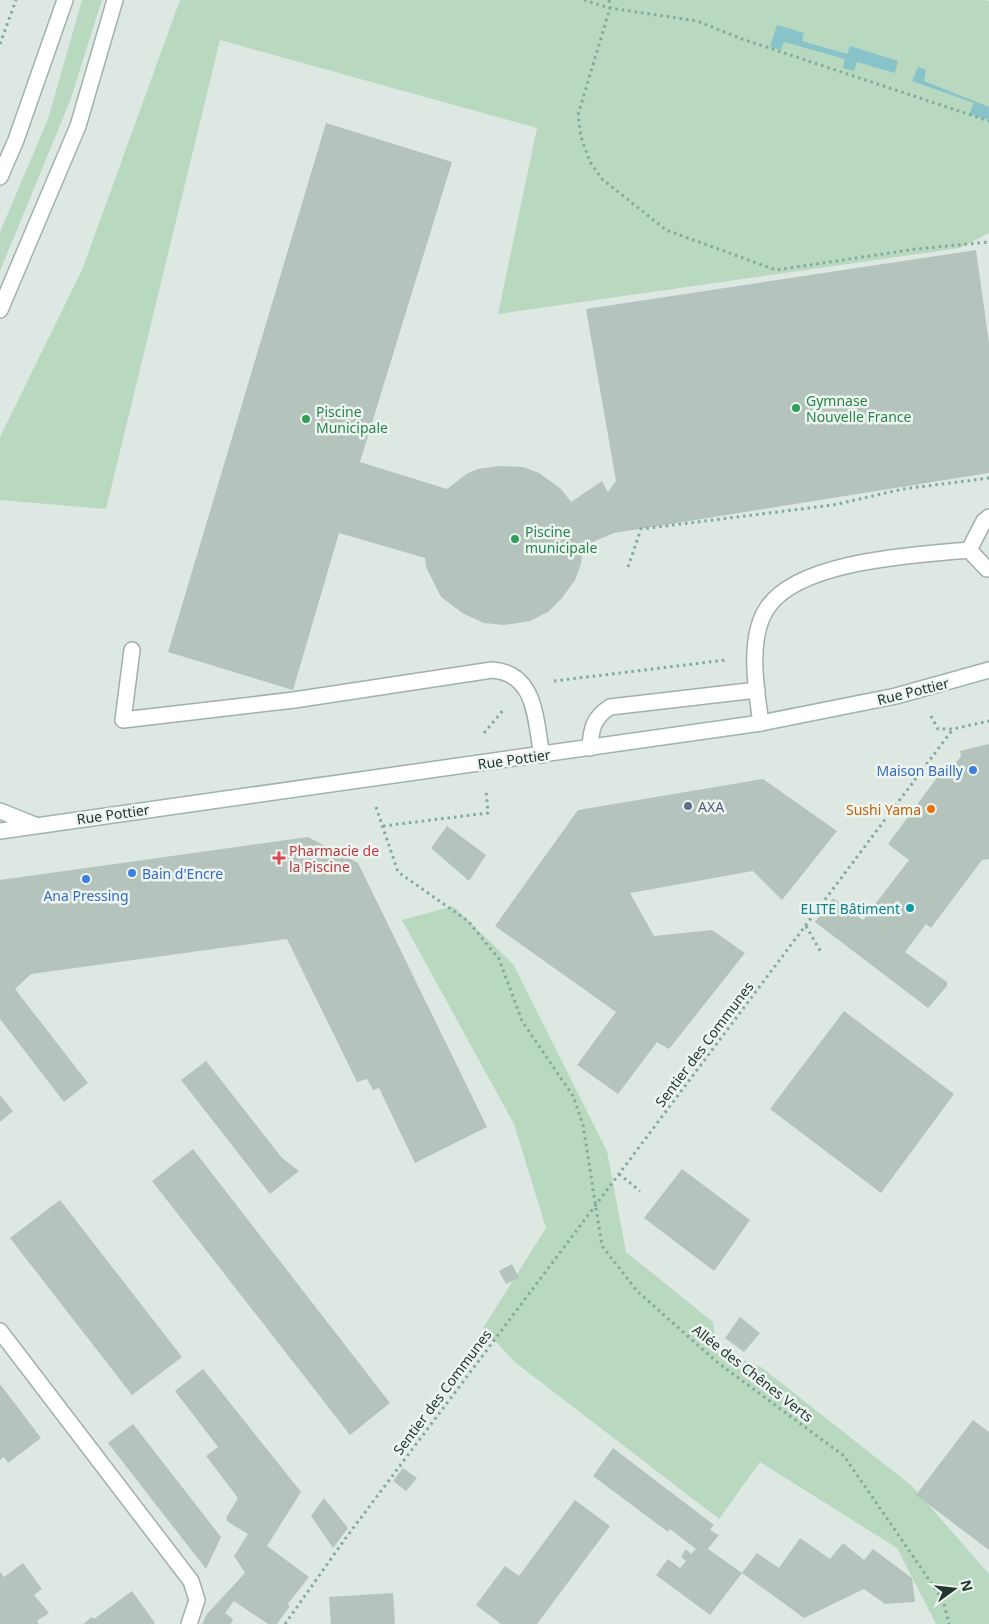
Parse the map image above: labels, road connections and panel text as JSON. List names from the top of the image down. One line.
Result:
{"streets":{"street":["Rue Pottier"],"path":["Sentier des Communes","Allée des Chênes Verts"]},"crossings":[["Rue Pottier","Allée des Chênes Verts"],["Sentier des Communes","Allée des Chênes Verts"]],"places":{"other":["Gymnase Nouvelle France","Piscine Municipale","Piscine municipale","Maison Bailly","AXA","Sushi Yama","Bain d'Encre","Ana Pressing","ELITE Bâtiment"],"health":["Pharmacie de la Piscine"]},"north":"right"}
